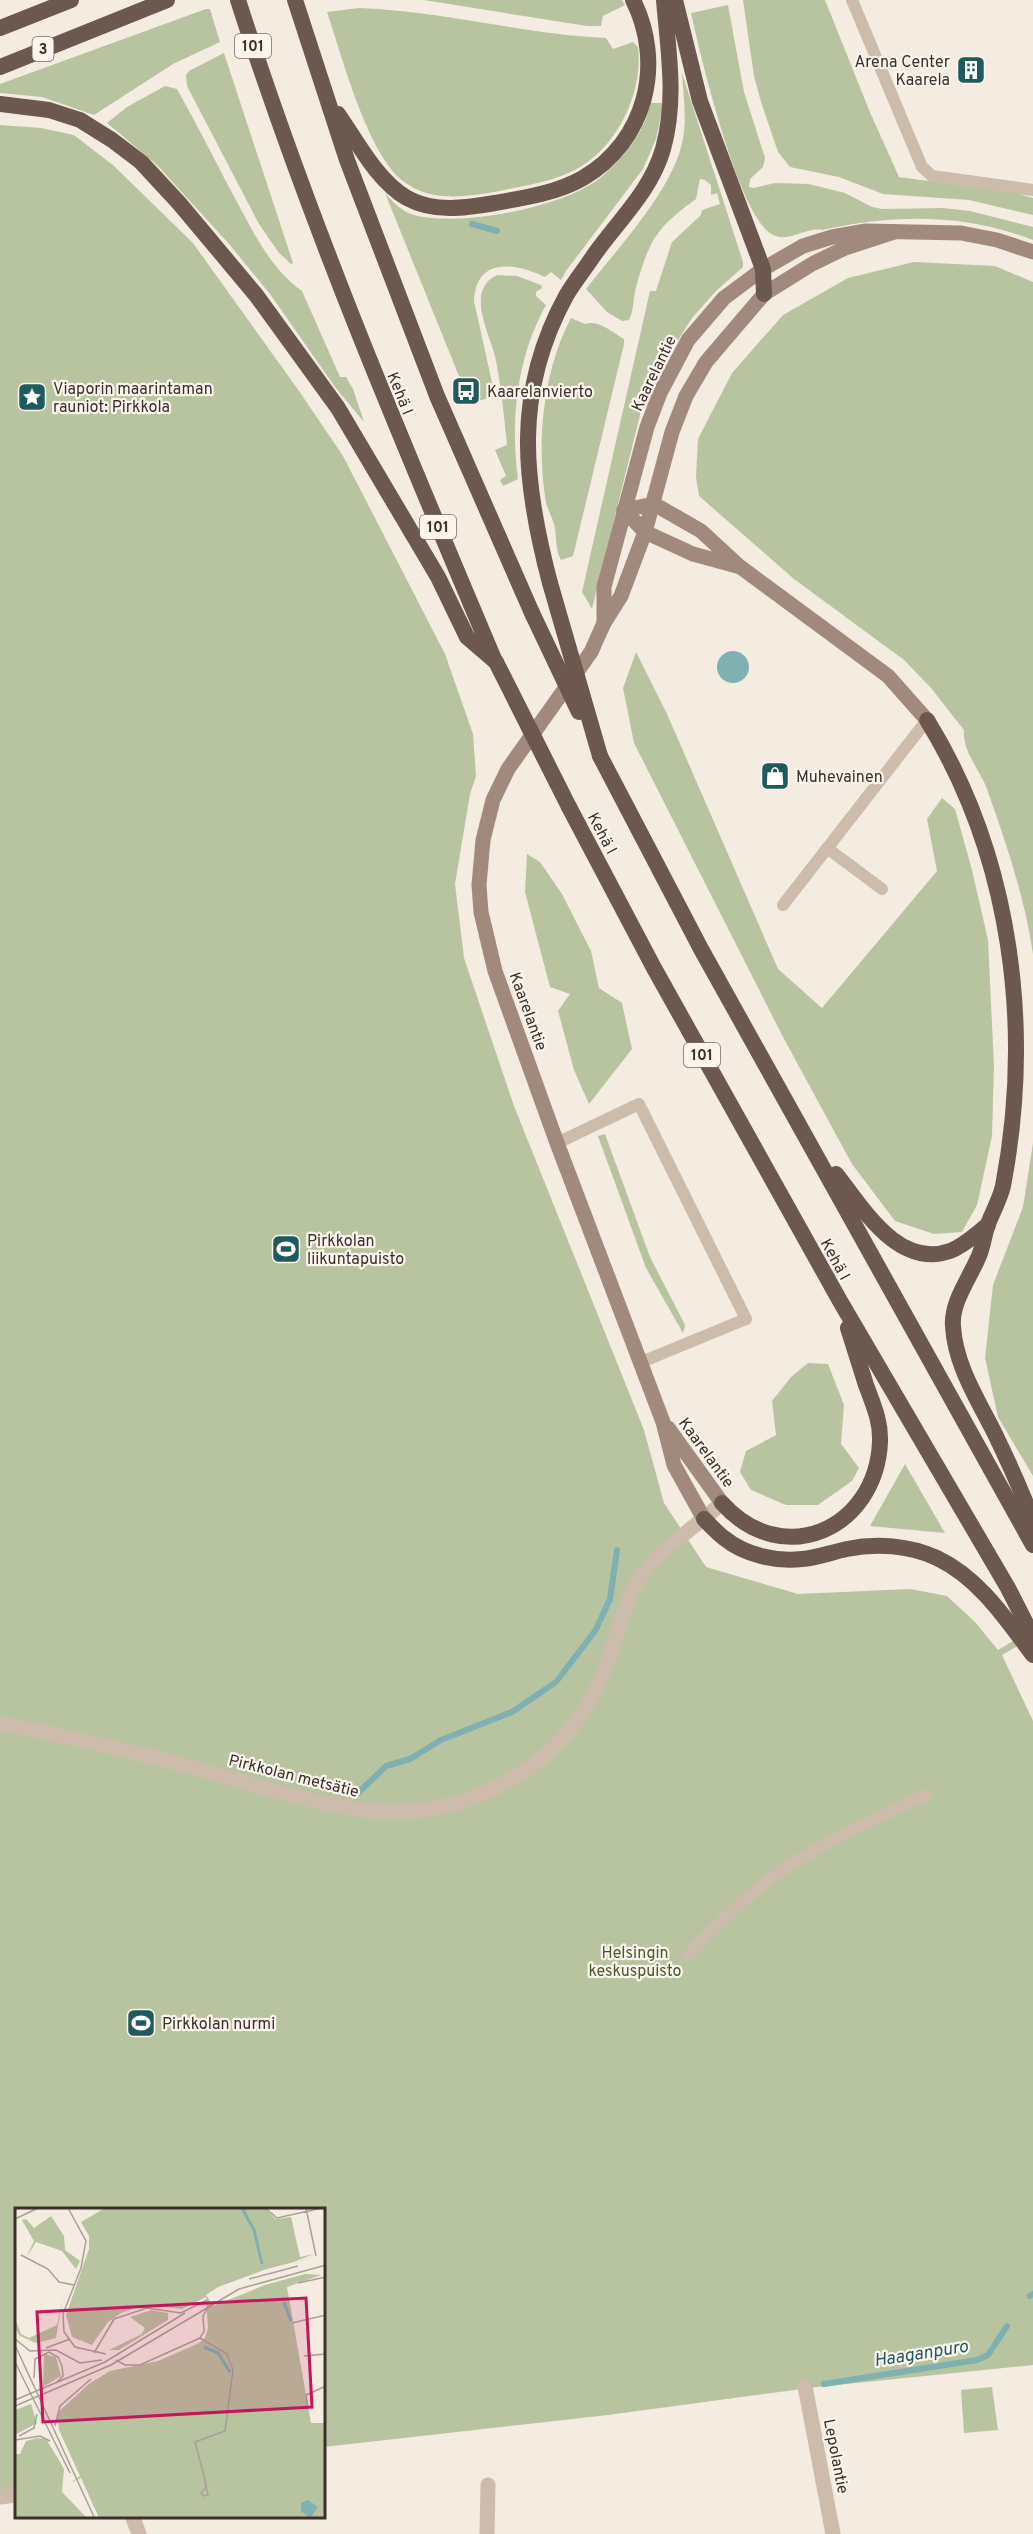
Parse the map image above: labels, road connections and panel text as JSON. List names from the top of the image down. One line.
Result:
{"streets":{"highway":["101","3","Kehä I"],"main road":["Kaarelantie"],"street":["Pirkkolan metsätie","Lepolantie"]},"crossings":[["Kaarelantie","Pirkkolan metsätie"]],"water":["Haaganpuro"],"parks":["Helsingin keskuspuisto"],"places":{"building":["Arena Center Kaarela"],"bus stop":["Kaarelanvierto"],"place":["Viaporin maarintaman rauniot: Pirkkola"],"shop":["Muhevainen"],"sports":["Pirkkolan liikuntapuisto","Pirkkolan nurmi"]}}
